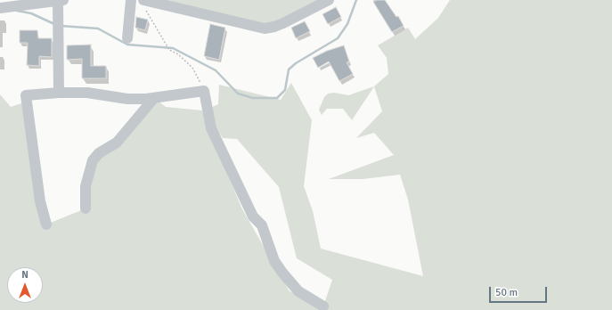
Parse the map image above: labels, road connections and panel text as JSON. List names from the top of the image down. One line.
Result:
{"scale_bar":"50 m","north":"top"}
